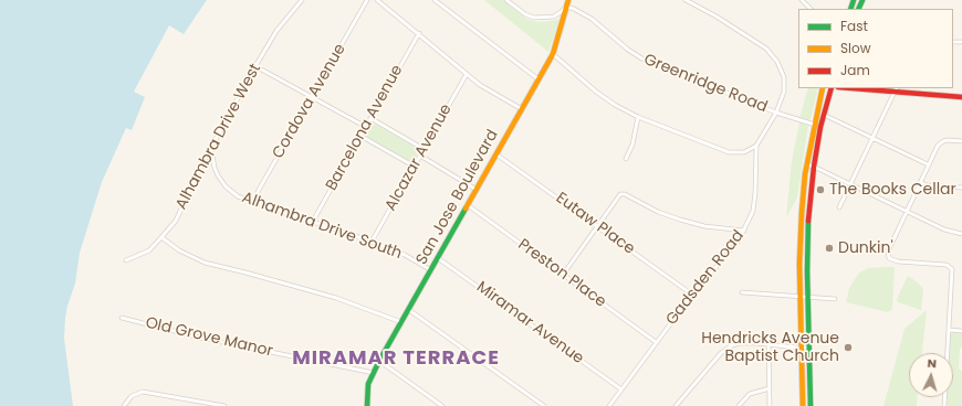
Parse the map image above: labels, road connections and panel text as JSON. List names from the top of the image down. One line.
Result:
{"streets":{"main road":["San Jose Boulevard"],"street":["Greenridge Road","Cordova Avenue","Barcelona Avenue","Alhambra Drive West","Alcazar Avenue","Eutaw Place","Alhambra Drive South","Preston Place","Gadsden Road","Miramar Avenue","Old Grove Manor"]},"crossings":[["Greenridge Road","San Jose Boulevard"],["Greenridge Road","Gadsden Road"],["Cordova Avenue","Alhambra Drive South"],["Barcelona Avenue","Alhambra Drive South"],["Alhambra Drive West","Alhambra Drive South"],["Alcazar Avenue","Alhambra Drive South"],["San Jose Boulevard","Eutaw Place"],["San Jose Boulevard","Alhambra Drive South"],["San Jose Boulevard","Preston Place"],["San Jose Boulevard","Miramar Avenue"],["San Jose Boulevard","Old Grove Manor"],["Eutaw Place","Gadsden Road"],["Preston Place","Gadsden Road"],["Gadsden Road","Miramar Avenue"]],"districts":["MIRAMAR TERRACE"],"places":["The Books Cellar","Dunkin'","Hendricks Avenue Baptist Church"],"legend":["Fast","Slow","Jam"],"north":"top"}
